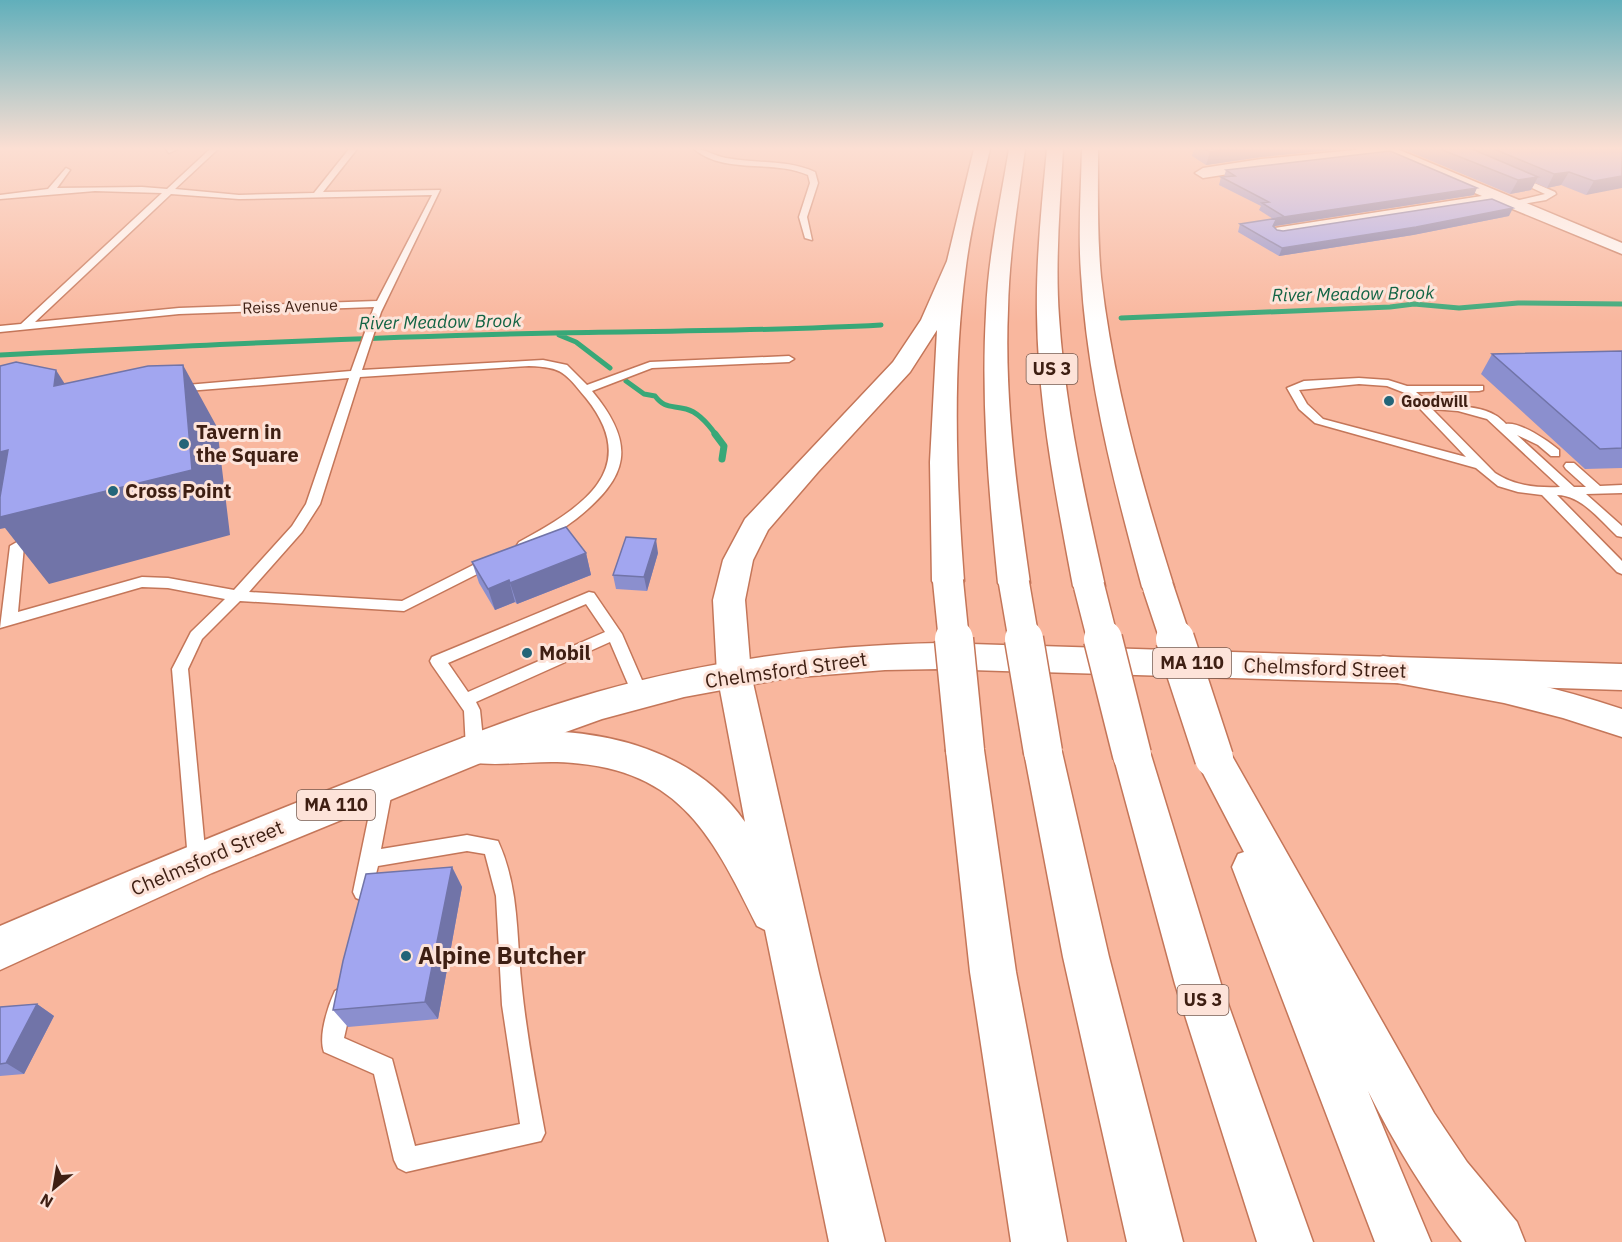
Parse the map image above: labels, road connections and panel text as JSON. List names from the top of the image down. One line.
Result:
{"streets":{"main road":["US 3","MA 110","Chelmsford Street"],"lane":["Reiss Avenue"]},"water":["River Meadow Brook"],"places":["Goodwill","Tavern in the Square","Cross Point","Mobil","Alpine Butcher"],"north":"bottom left"}
